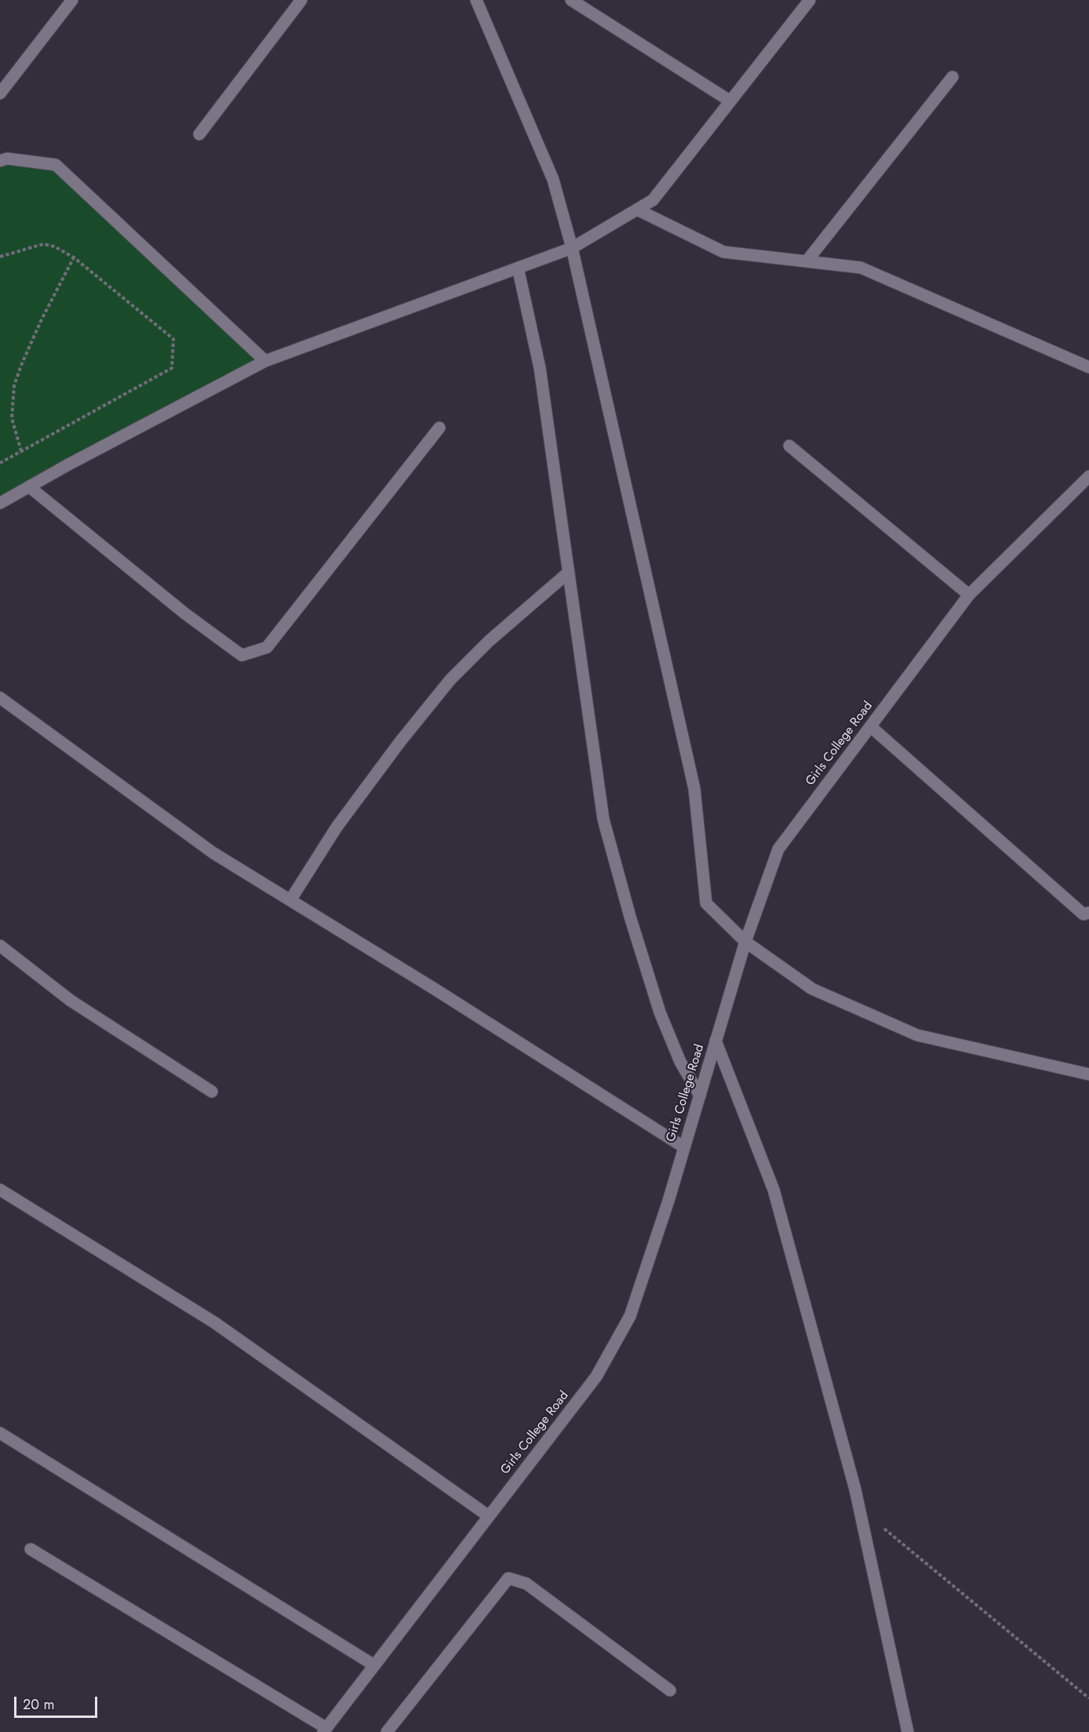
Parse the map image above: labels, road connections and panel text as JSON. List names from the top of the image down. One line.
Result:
{"streets":{"street":["Girls College Road"]},"scale_bar":"20 m"}
